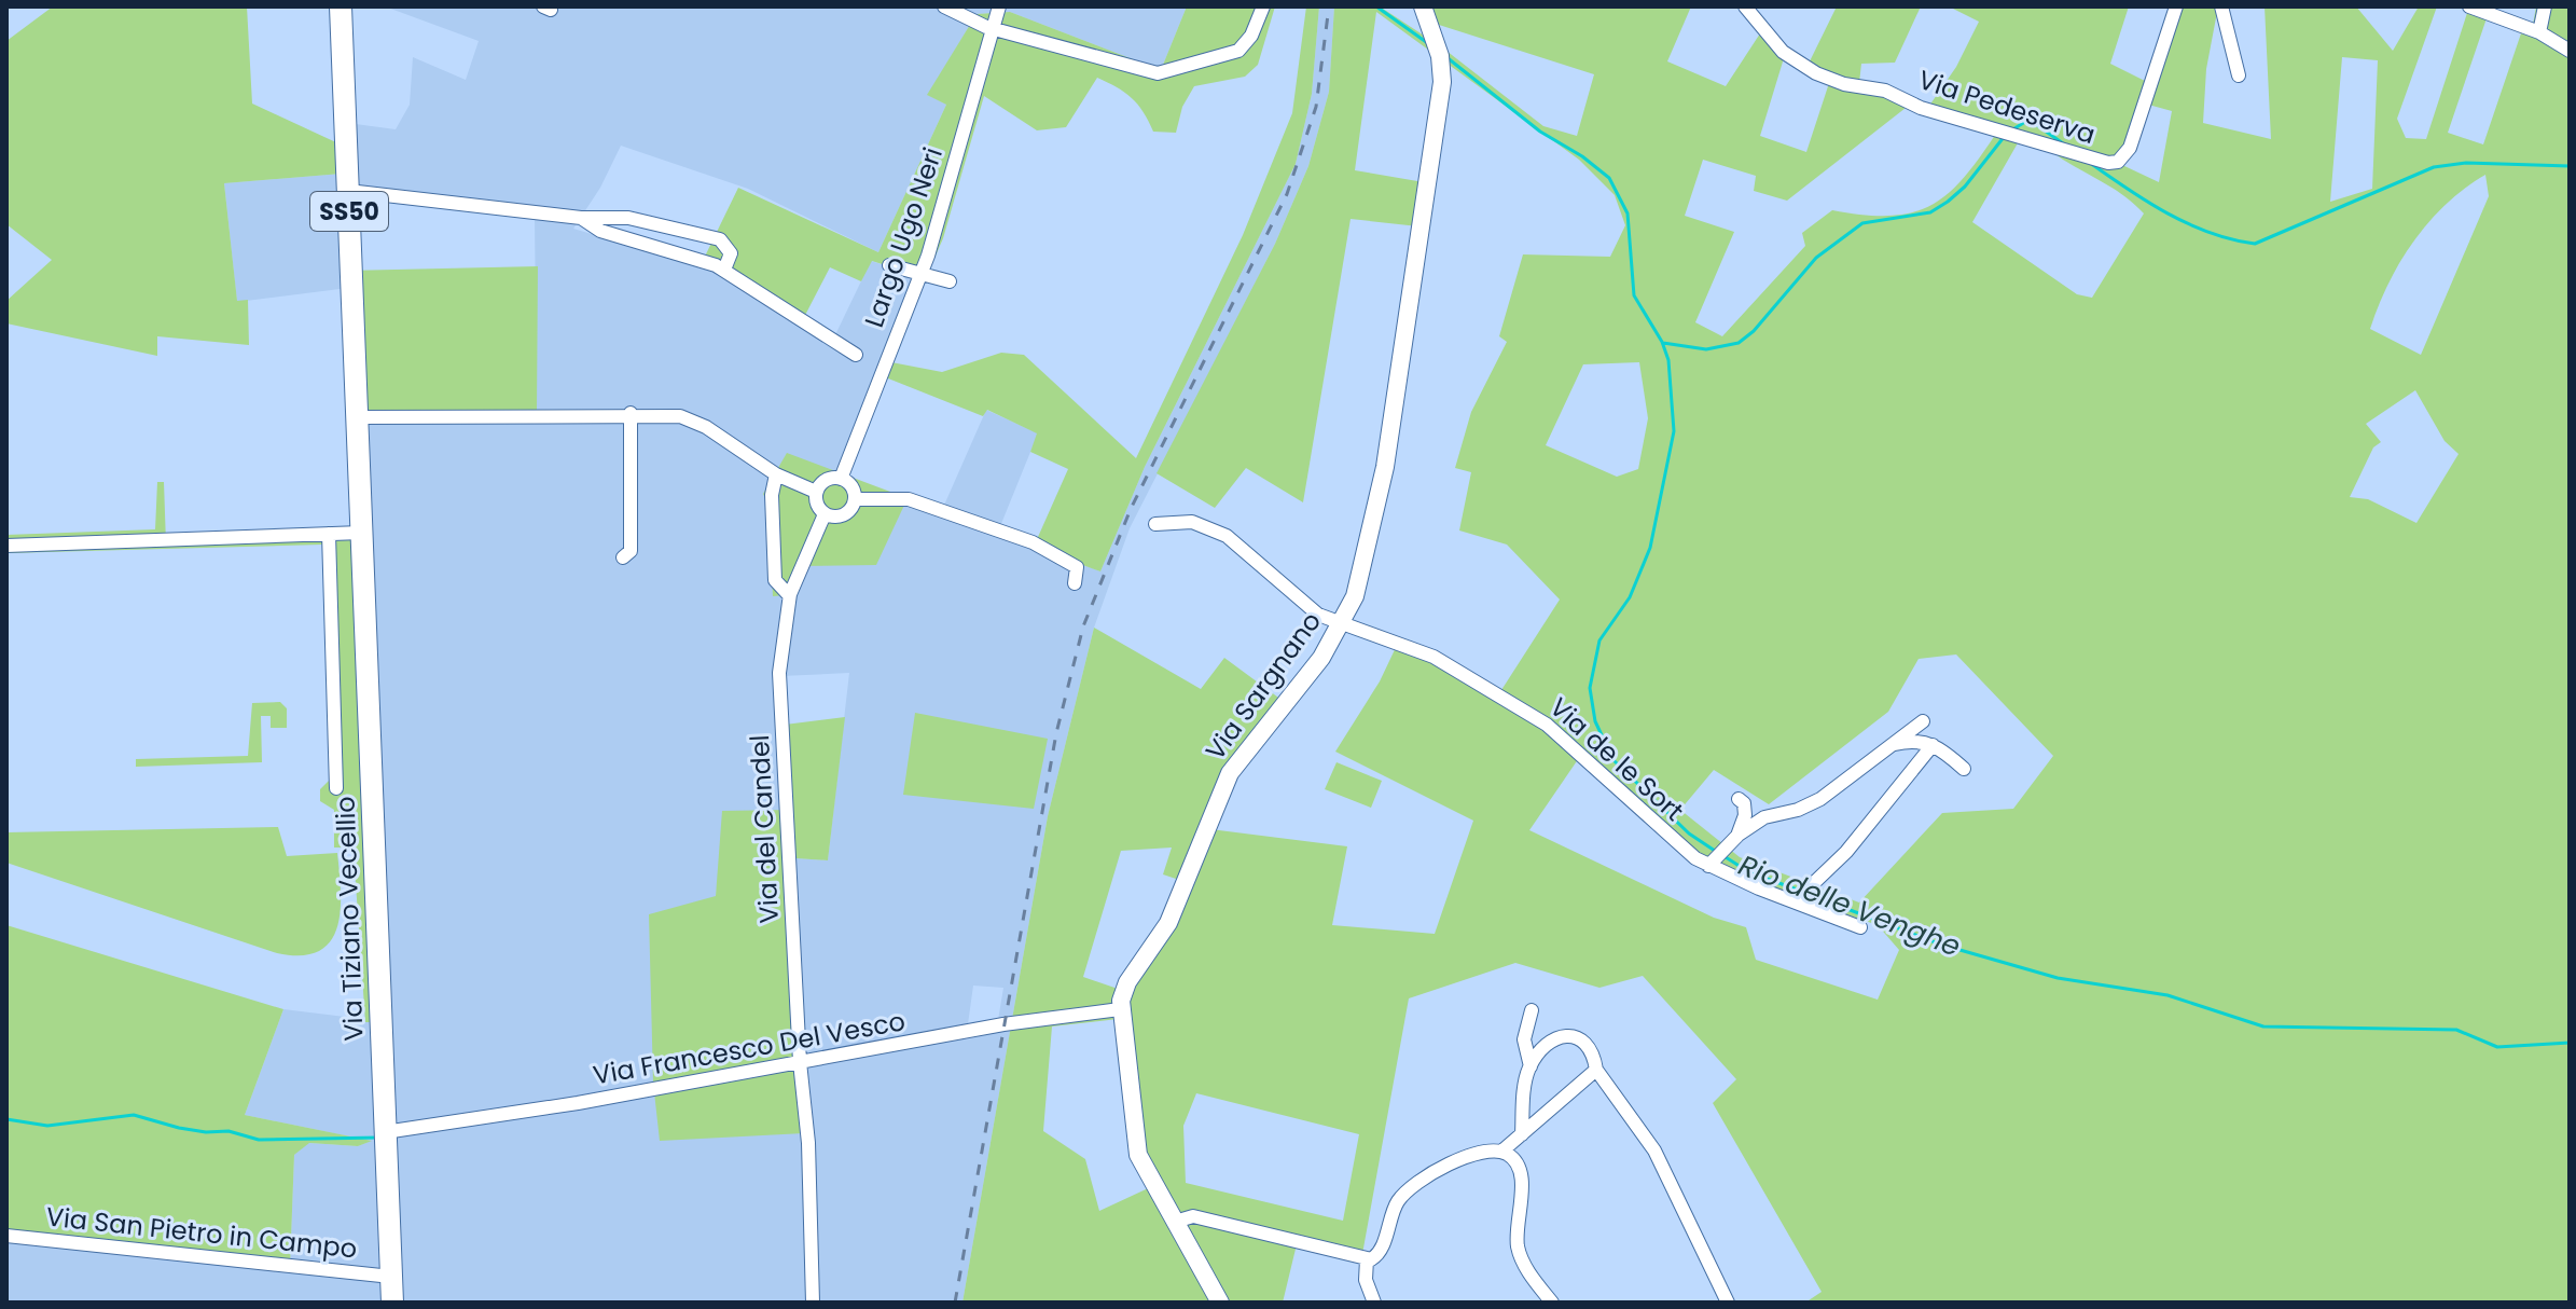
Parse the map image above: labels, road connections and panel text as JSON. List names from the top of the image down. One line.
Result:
{"streets":{"main road":["SS50","Via Tiziano Vecellio"],"street":["Via Pedeserva","Largo Ugo Neri","Via Sargnano","Via de le Sort","Via del Candel","Via Francesco Del Vesco","Via San Pietro in Campo"]},"crossings":[["Largo Ugo Neri","Via del Candel"],["Via Sargnano","Via de le Sort"],["Via Sargnano","Via Francesco Del Vesco"],["Via del Candel","Via Francesco Del Vesco"],["Via Tiziano Vecellio","Via Francesco Del Vesco"],["Via Tiziano Vecellio","Via San Pietro in Campo"]],"water":["Rio delle Venghe"]}
